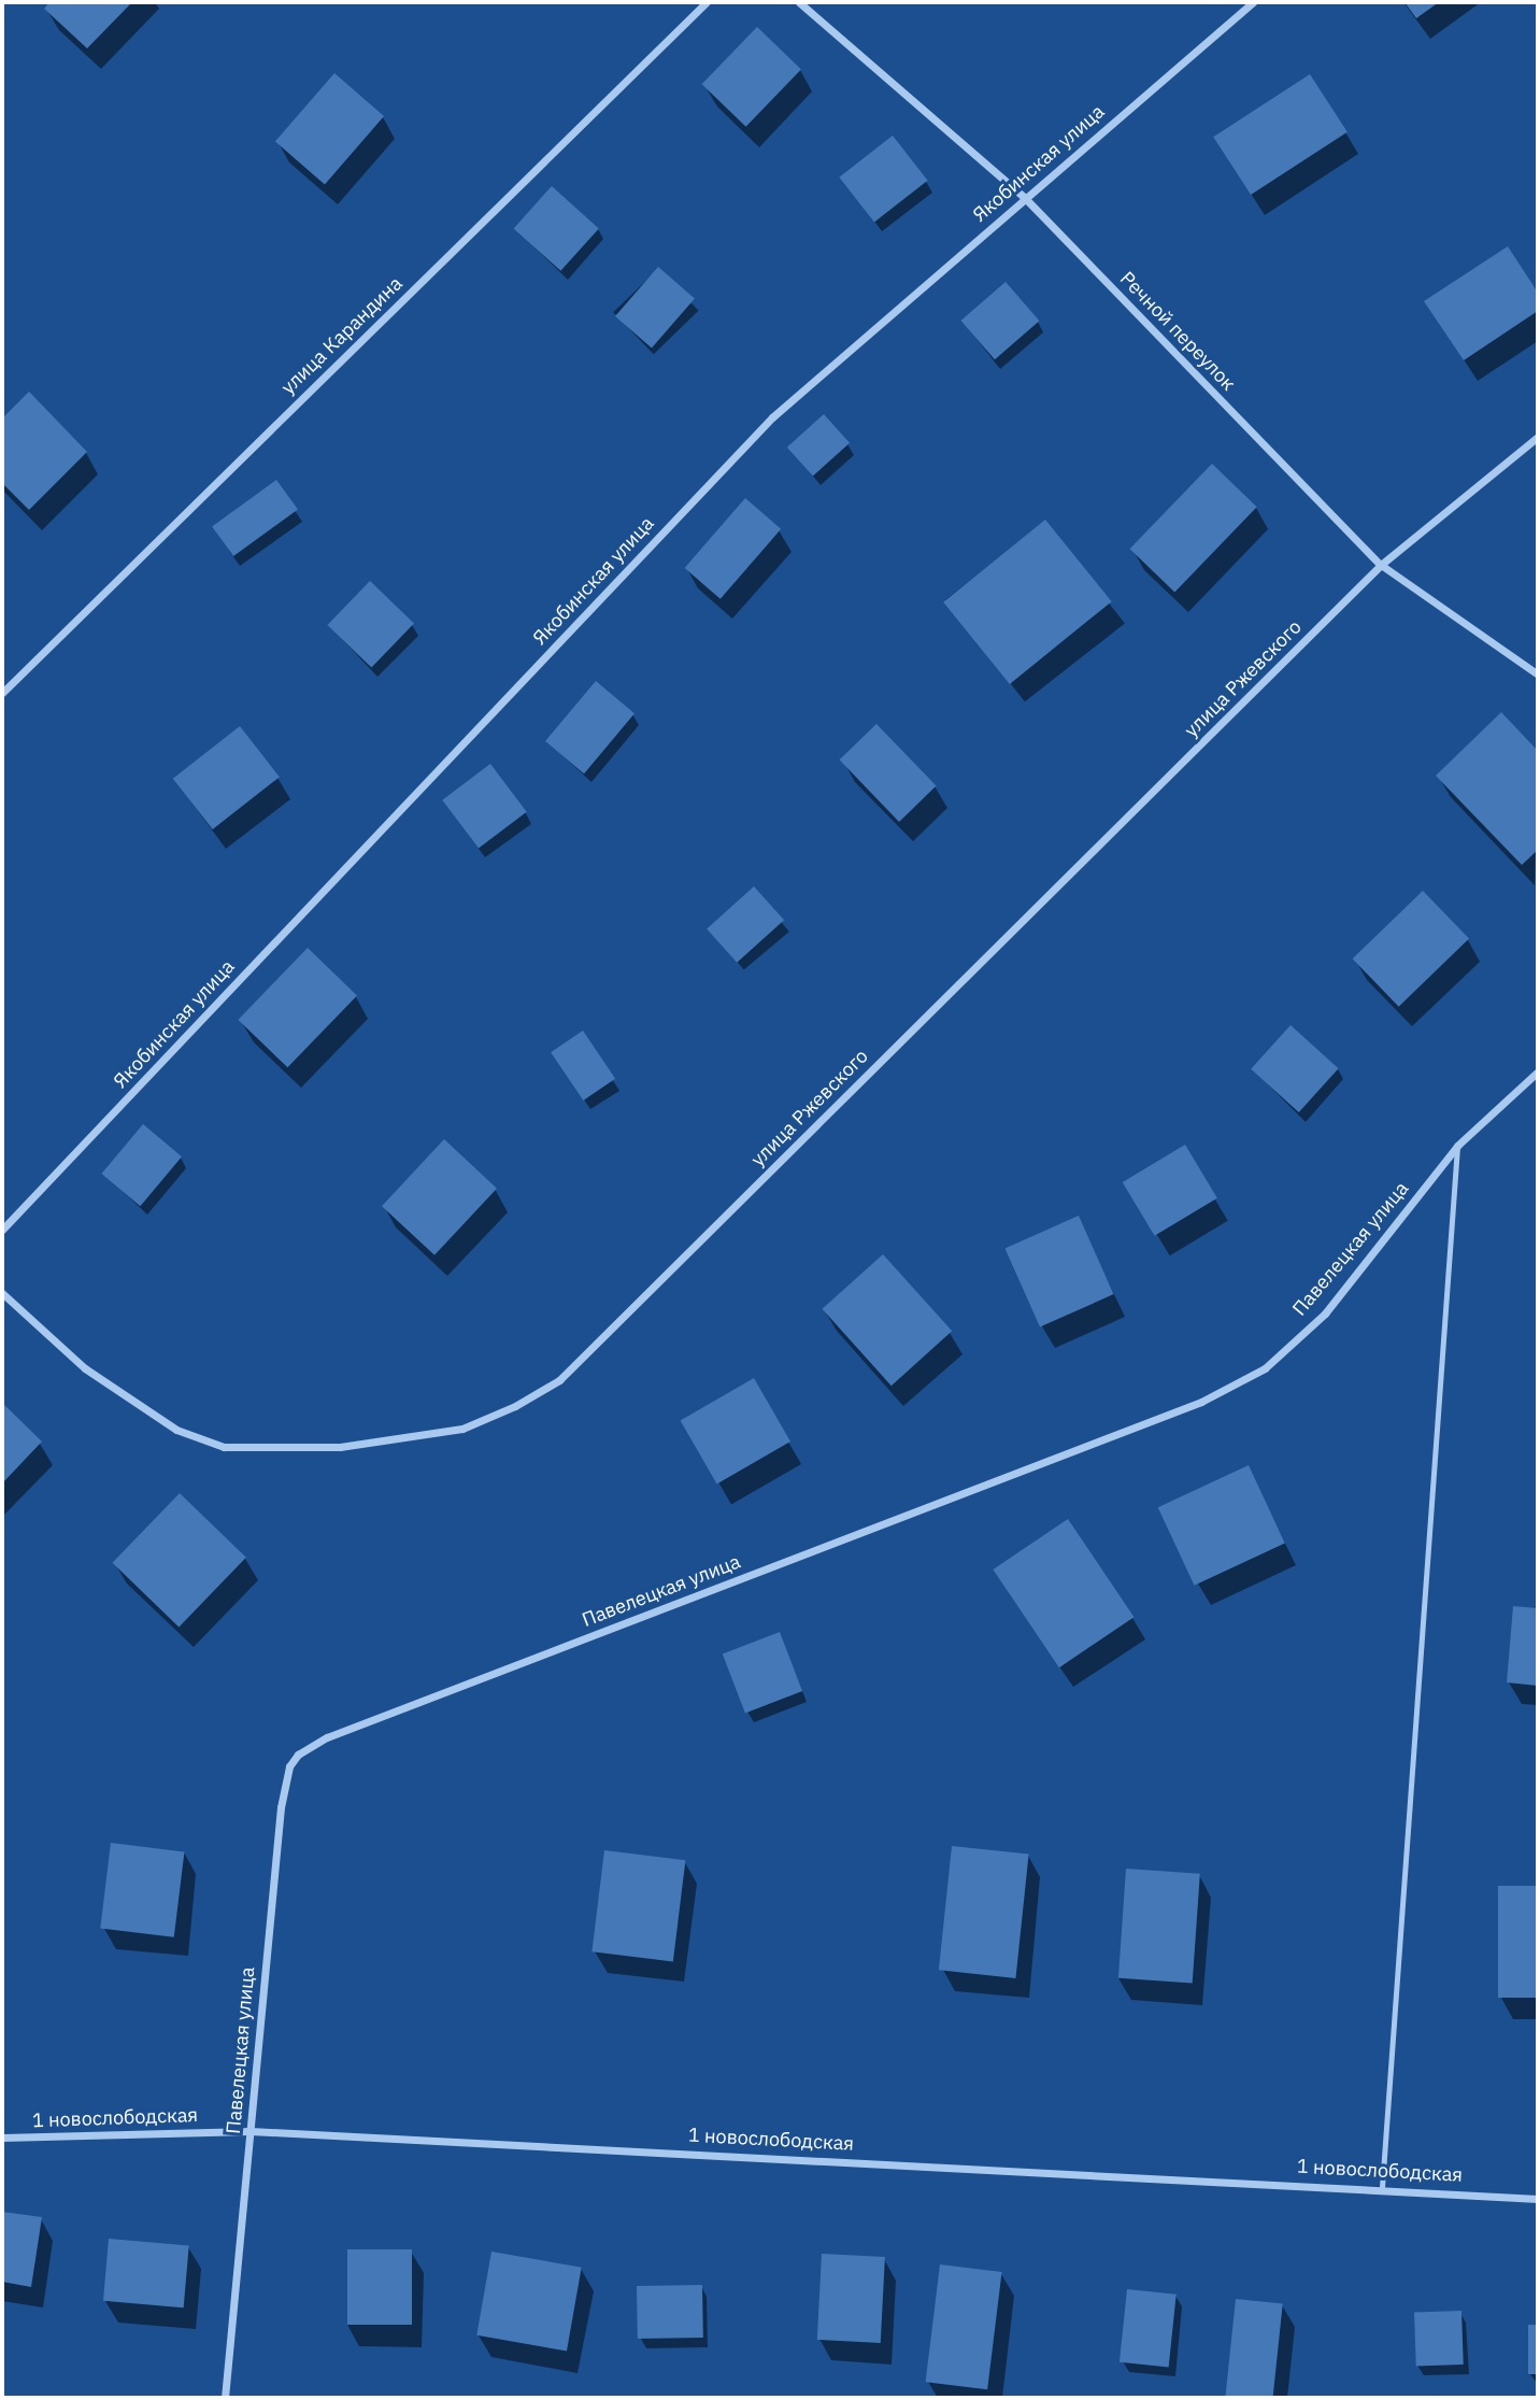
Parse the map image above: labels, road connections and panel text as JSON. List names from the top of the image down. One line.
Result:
{"streets":{"street":["Якобинская улица","Речной переулок","улица Карандина","улица Ржевского","Павелецкая улица","1 новослободская"]},"crossings":[["Якобинская улица","Речной переулок"],["Речной переулок","улица Ржевского"],["Павелецкая улица","1 новослободская"]]}
